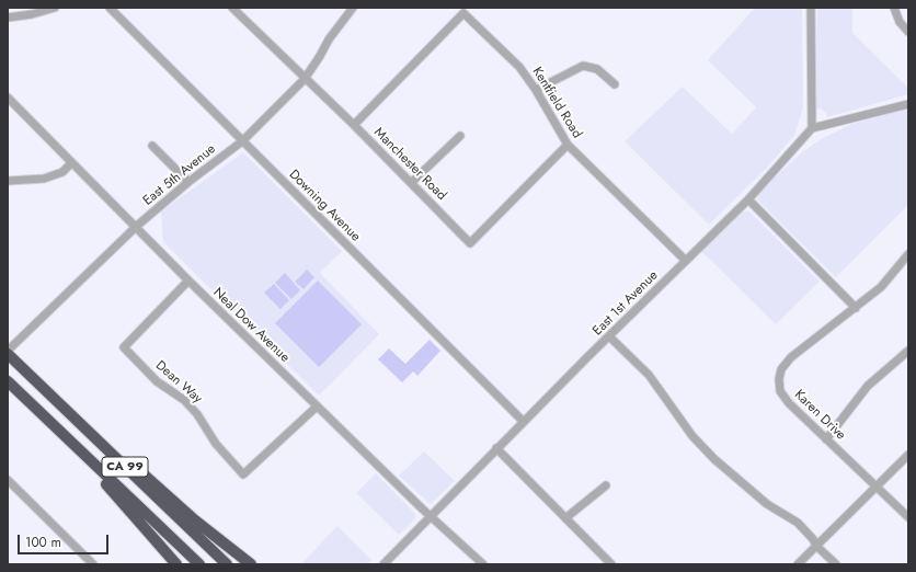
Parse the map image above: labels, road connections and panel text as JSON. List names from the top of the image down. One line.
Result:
{"streets":{"highway":["CA 99"],"street":["Kentfield Road","Manchester Road","East 5th Avenue","Downing Avenue","East 1st Avenue","Neal Dow Avenue","Dean Way","Karen Drive"]},"crossings":[["Kentfield Road","Manchester Road"],["Kentfield Road","East 1st Avenue"],["Manchester Road","East 5th Avenue"],["East 5th Avenue","Downing Avenue"],["East 5th Avenue","Neal Dow Avenue"],["Downing Avenue","East 1st Avenue"],["East 1st Avenue","Neal Dow Avenue"],["Neal Dow Avenue","Dean Way"]],"scale_bar":"100 m"}
